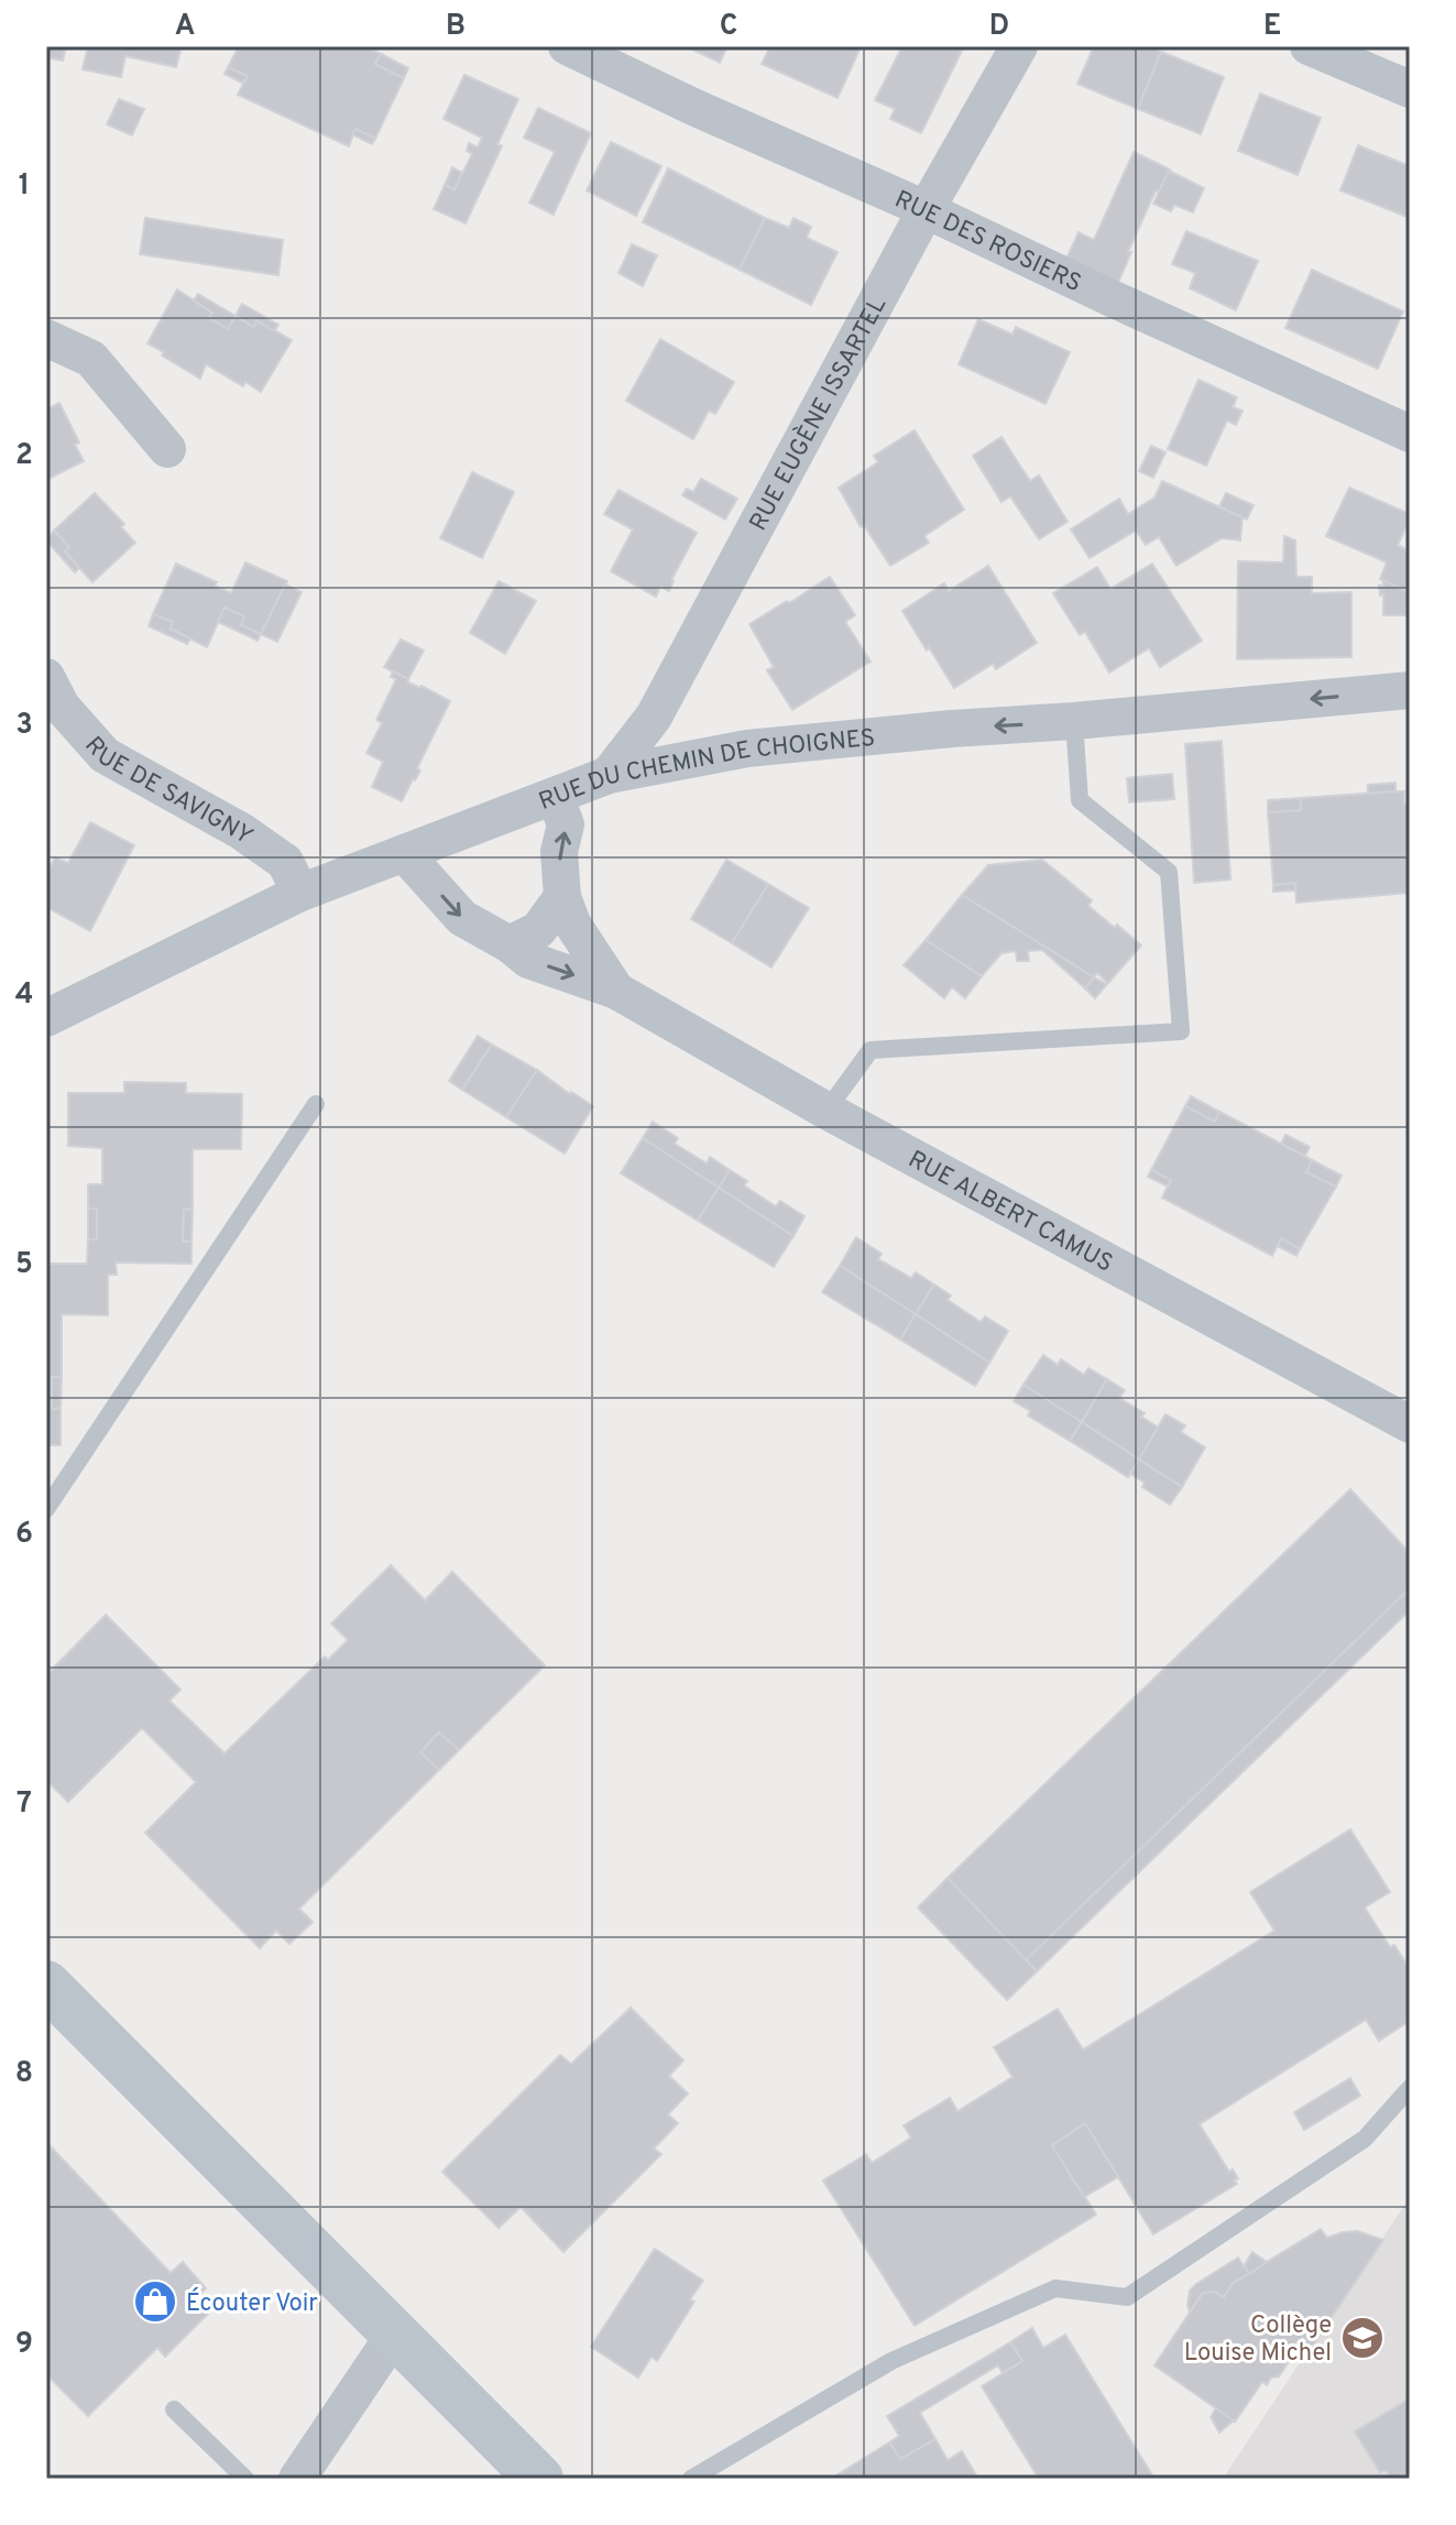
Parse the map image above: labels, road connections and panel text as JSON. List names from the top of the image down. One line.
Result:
{"streets":{"street":["RUE DES ROSIERS","RUE EUGÈNE ISSARTEL","RUE DU CHEMIN DE CHOIGNES","RUE DE SAVIGNY","RUE ALBERT CAMUS"]},"crossings":[["RUE DES ROSIERS","RUE EUGÈNE ISSARTEL"],["RUE EUGÈNE ISSARTEL","RUE DU CHEMIN DE CHOIGNES"],["RUE DU CHEMIN DE CHOIGNES","RUE DE SAVIGNY"],["RUE DU CHEMIN DE CHOIGNES","RUE ALBERT CAMUS"]],"one_way":["RUE DU CHEMIN DE CHOIGNES"],"places":{"shop":["Écouter Voir"],"school or university":["Collège Louise Michel"]},"grid":{"columns":["A","B","C","D","E"],"rows":["1","2","3","4","5","6","7","8","9"]}}
